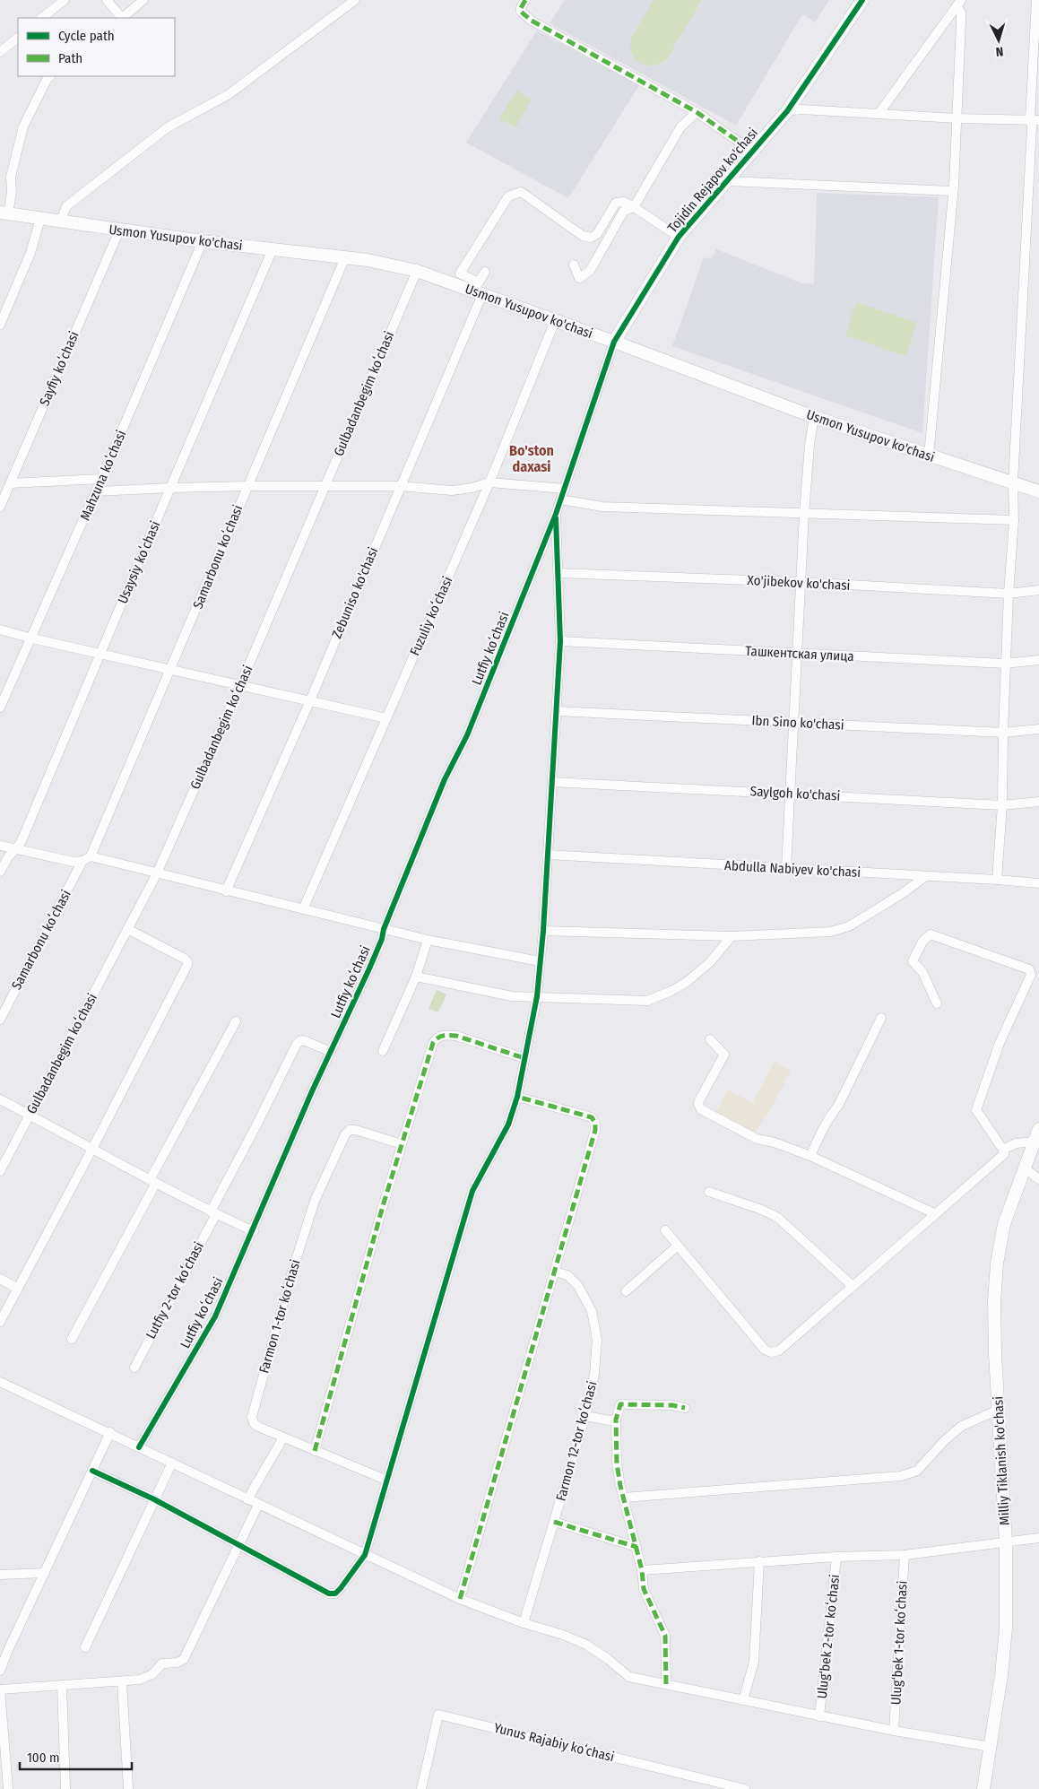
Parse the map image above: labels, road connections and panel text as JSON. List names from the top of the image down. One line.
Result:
{"streets":{"main road":["Tojidin Rejapov ko'chasi","Usmon Yusupov ko'chasi","Milliy Tiklanish ko'chasi"],"street":["Sayfiy koʻchasi","Gulbadanbegim koʻchasi","Mahzuna koʻchasi","Samarbonu koʻchasi","Usaysiy koʻchasi","Xo'jibekov ko'chasi","Zebuniso ko'chasi","Fuzuliy koʻchasi","Lutfiy koʻchasi","Ташкентская улица","Ibn Sino ko'chasi","Saylgoh ko'chasi","Abdulla Nabiyev ko'chasi","Lutfiy 2-tor koʻchasi","Farmon 1-tor koʻchasi","Farmon 12-tor koʻchasi","Ulug‘bek 2-tor koʻchasi","Ulug‘bek 1-tor koʻchasi","Yunus Rajabiy koʻchasi"]},"crossings":[["Tojidin Rejapov ko'chasi","Usmon Yusupov ko'chasi"],["Tojidin Rejapov ko'chasi","Lutfiy koʻchasi"],["Usmon Yusupov ko'chasi","Sayfiy koʻchasi"],["Usmon Yusupov ko'chasi","Gulbadanbegim koʻchasi"],["Usmon Yusupov ko'chasi","Mahzuna koʻchasi"],["Usmon Yusupov ko'chasi","Samarbonu koʻchasi"],["Usmon Yusupov ko'chasi","Usaysiy koʻchasi"],["Usmon Yusupov ko'chasi","Zebuniso ko'chasi"],["Usmon Yusupov ko'chasi","Fuzuliy koʻchasi"],["Lutfiy koʻchasi","Lutfiy 2-tor koʻchasi"]],"districts":["Bo'ston daxasi"],"legend":["Cycle path","Path"],"scale_bar":"100 m","north":"bottom"}
